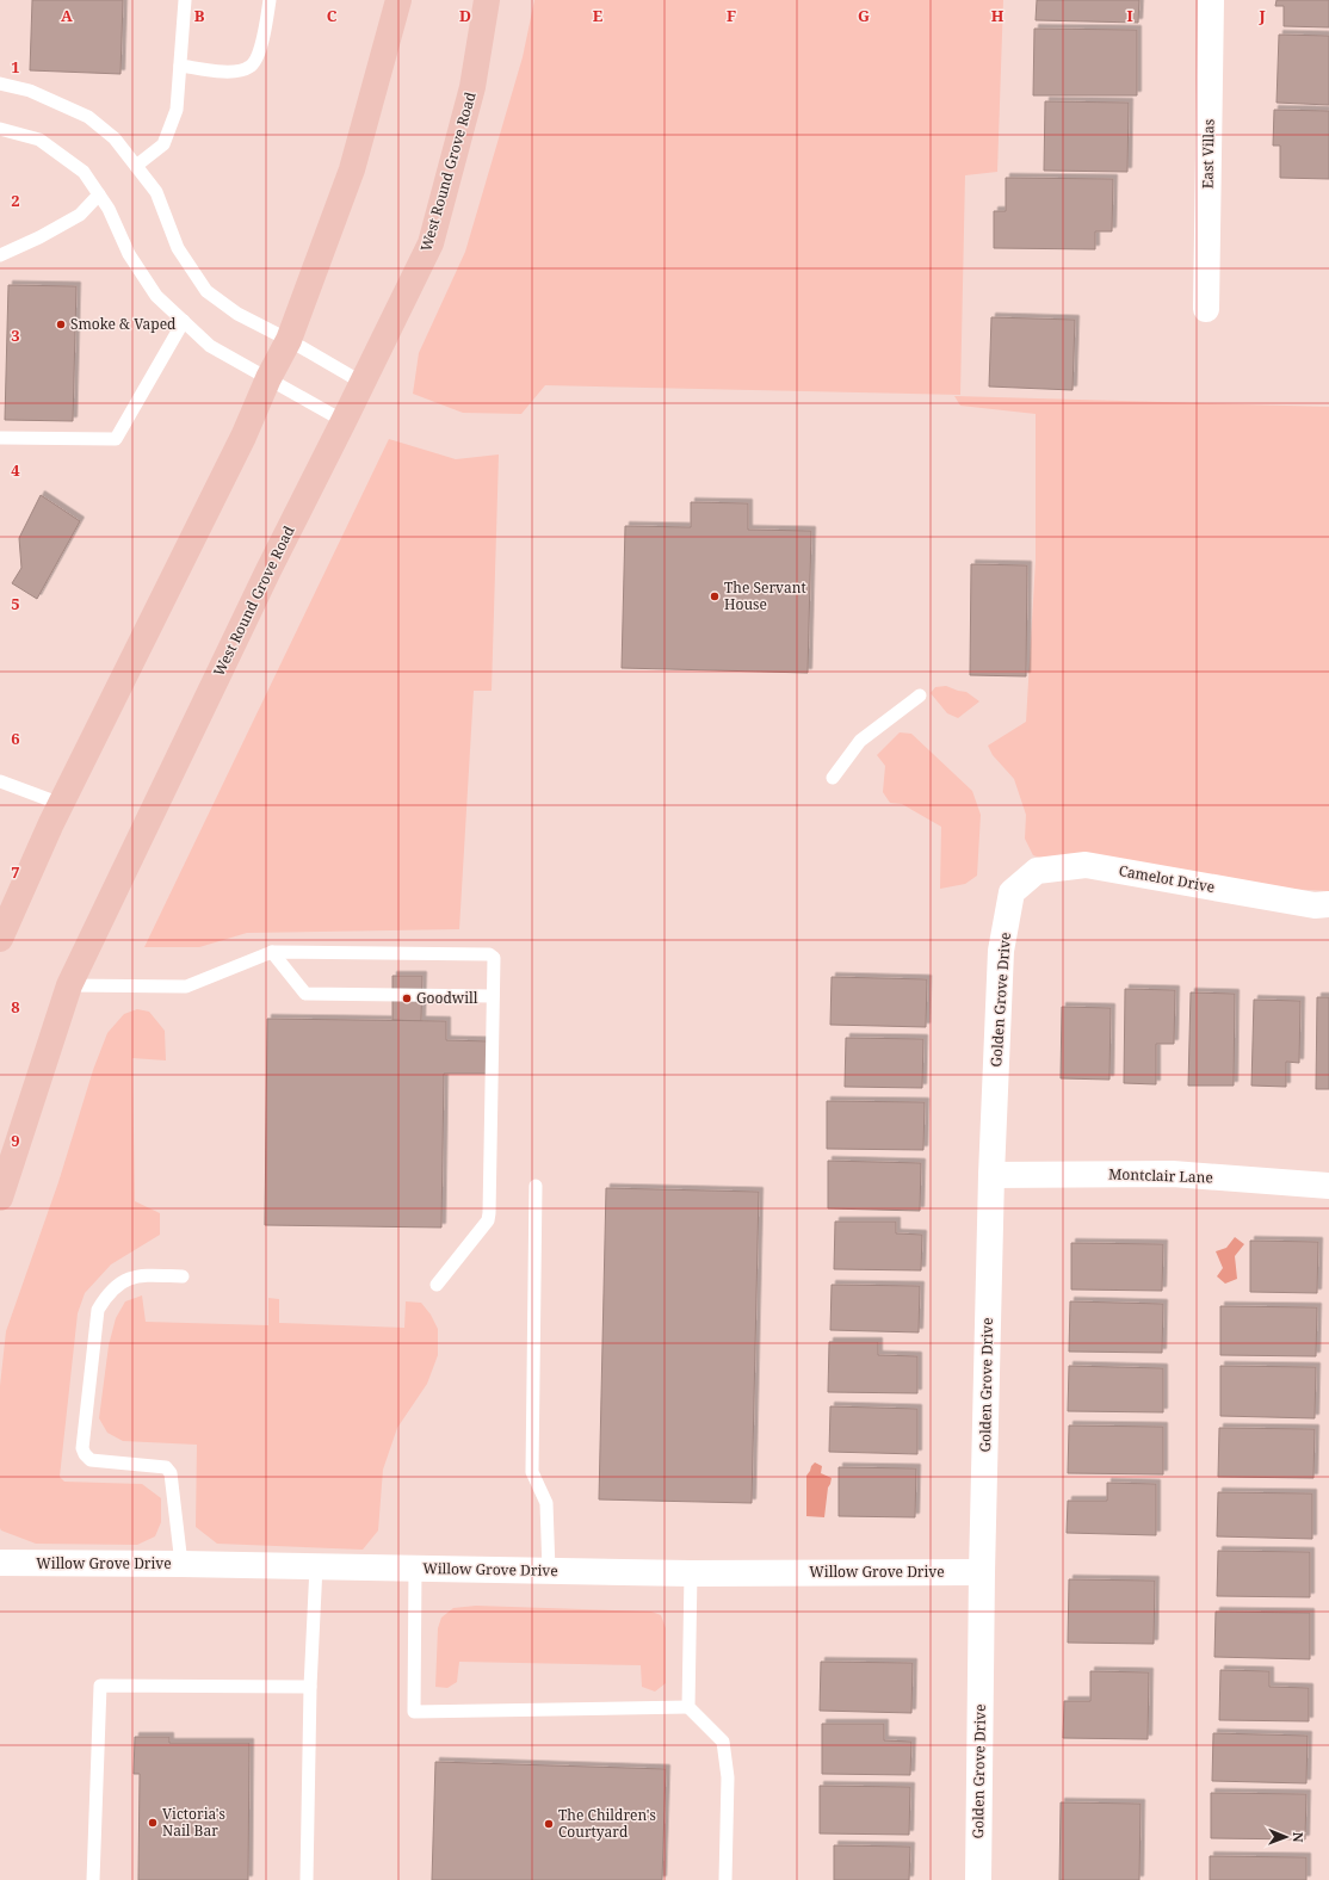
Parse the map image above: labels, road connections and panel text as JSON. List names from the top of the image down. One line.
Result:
{"streets":{"main road":["West Round Grove Road"],"street":["East Villas","Camelot Drive","Golden Grove Drive","Montclair Lane","Willow Grove Drive"]},"crossings":[["Camelot Drive","Golden Grove Drive"],["Golden Grove Drive","Montclair Lane"],["Golden Grove Drive","Willow Grove Drive"]],"places":["Smoke & Vaped","The Servant House","Goodwill","Victoria's Nail Bar","The Children's Courtyard"],"north":"right","grid":{"columns":["A","B","C","D","E","F","G","H","I","J"],"rows":["1","2","3","4","5","6","7","8","9"]}}
